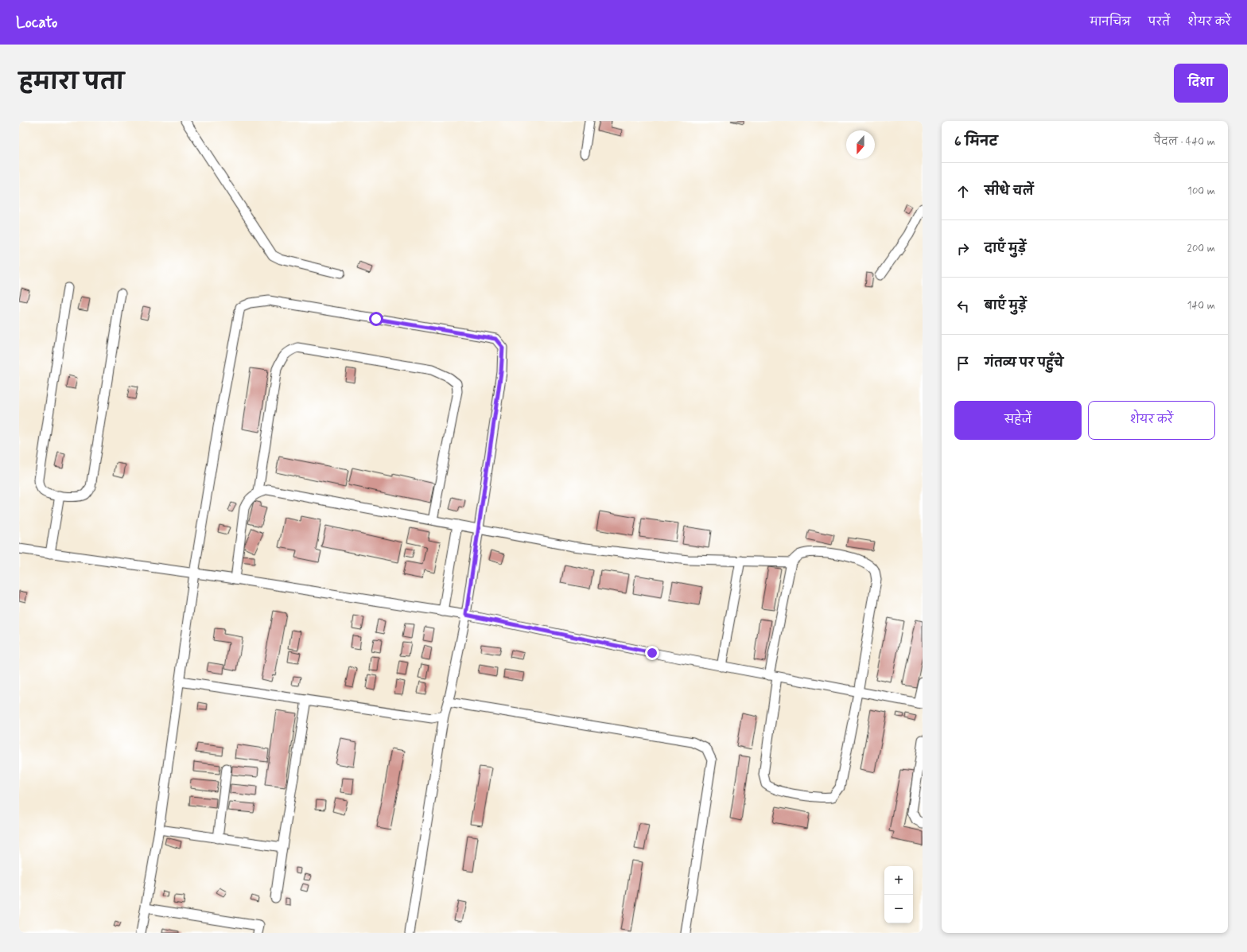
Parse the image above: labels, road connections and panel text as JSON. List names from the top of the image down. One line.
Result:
{"north":"bottom","page":{"header":"Locato","nav":["मानचित्र","परतें","शेयर करें"],"title":"हमारा पता","buttons":["दिशा",["सहेजें","शेयर करें"]],"heading":["6 मिनट","पैदल · 440 m"],"list":[["सीधे चलें","100 m"],["दाएँ मुड़ें","200 m"],["बाएँ मुड़ें","140 m"],"गंतव्य पर पहुँचे"],"map_buttons":["+","−"]}}
